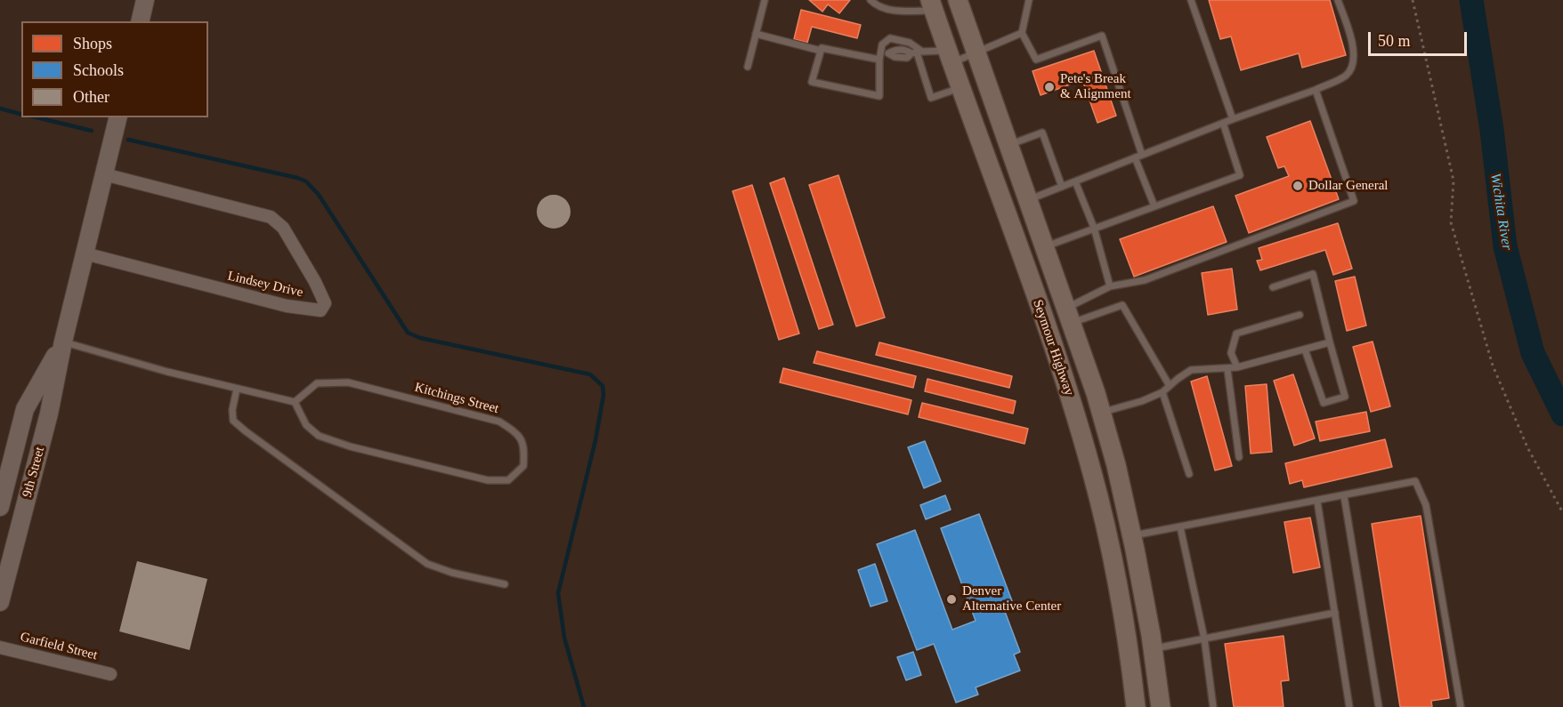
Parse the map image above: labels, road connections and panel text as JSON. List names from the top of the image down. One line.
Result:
{"streets":{"main road":["Seymour Highway"],"street":["Lindsey Drive","9th Street","Garfield Street"],"lane":["Kitchings Street"]},"crossings":[["Lindsey Drive","9th Street"]],"water":["Wichita River"],"places":["Pete's Break & Alignment","Dollar General","Denver Alternative Center"],"legend":["Shops","Schools","Other"],"scale_bar":"50 m"}
